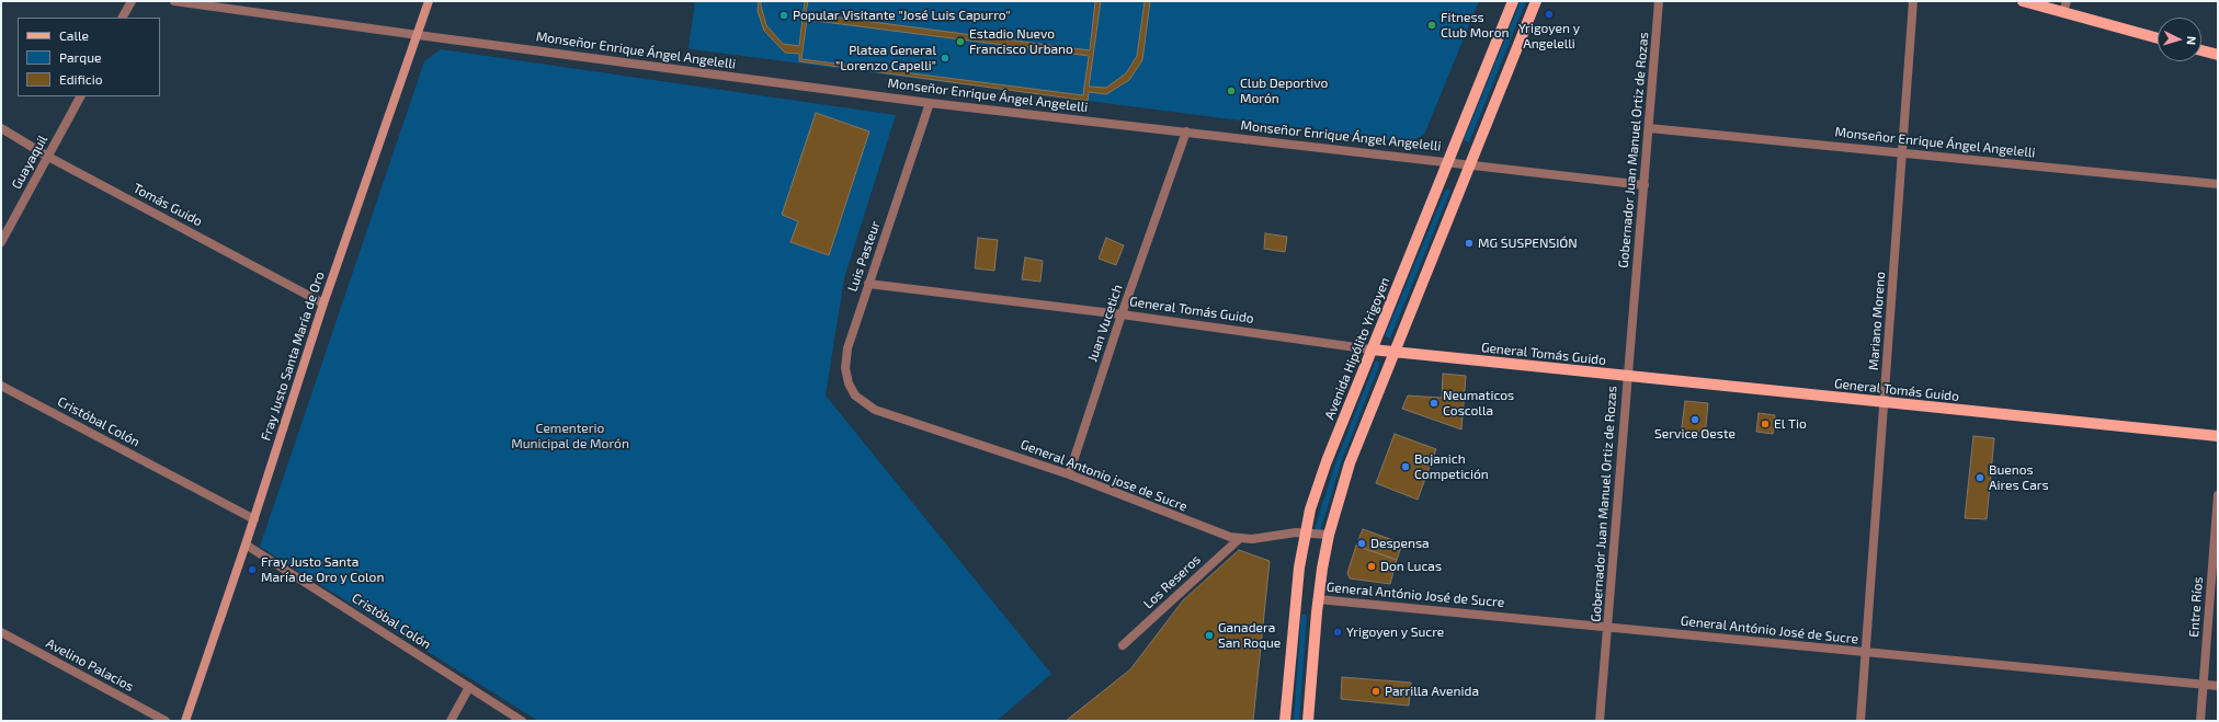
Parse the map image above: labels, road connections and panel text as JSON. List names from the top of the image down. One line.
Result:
{"streets":{"main road":["General Tomás Guido","Avenida Hipólito Yrigoyen"],"street":["Monseñor Enrique Ángel Angelelli","Gobernador Juan Manuel Ortiz de Rozas","Guayaquil","Tomás Guido","Luis Pasteur","Mariano Moreno","Juan Vucetich","Fray Justo Santa María de Oro","Cristóbal Colón","General Antonio jose de Sucre","Los Reseros","General António José de Sucre","Entre Ríos","Avelino Palacios"]},"crossings":[["Monseñor Enrique Ángel Angelelli","Gobernador Juan Manuel Ortiz de Rozas"],["Monseñor Enrique Ángel Angelelli","Luis Pasteur"],["Monseñor Enrique Ángel Angelelli","Mariano Moreno"],["Monseñor Enrique Ángel Angelelli","Juan Vucetich"],["Monseñor Enrique Ángel Angelelli","Avenida Hipólito Yrigoyen"],["Monseñor Enrique Ángel Angelelli","Fray Justo Santa María de Oro"],["Gobernador Juan Manuel Ortiz de Rozas","General Tomás Guido"],["Gobernador Juan Manuel Ortiz de Rozas","General António José de Sucre"],["Guayaquil","Tomás Guido"],["Tomás Guido","Fray Justo Santa María de Oro"],["Luis Pasteur","General Tomás Guido"],["Luis Pasteur","General Antonio jose de Sucre"],["General Tomás Guido","Mariano Moreno"],["General Tomás Guido","Juan Vucetich"],["General Tomás Guido","Avenida Hipólito Yrigoyen"],["Mariano Moreno","General António José de Sucre"],["Juan Vucetich","General Antonio jose de Sucre"],["Avenida Hipólito Yrigoyen","General Antonio jose de Sucre"],["Fray Justo Santa María de Oro","Cristóbal Colón"],["General Antonio jose de Sucre","Los Reseros"],["General António José de Sucre","Entre Ríos"]],"parks":["Cementerio Municipal de Morón"],"places":["Yrigoyen y Angelelli","Popular Visitante \"José Luis Capurro\"","Fitness Club Moron","Estadio Nuevo Francisco Urbano","Platea General \"Lorenzo Capelli\"","Club Deportivo Morón","MG SUSPENSIÓN","Neumaticos Coscolla","Service Oeste","El Tio","Bojanich Competición","Buenos Aires Cars","Despensa","Don Lucas","Fray Justo Santa María de Oro y Colon","Yrigoyen y Sucre","Ganadera San Roque","Parrilla Avenida"],"legend":["Calle","Parque","Edificio"],"north":"right"}
